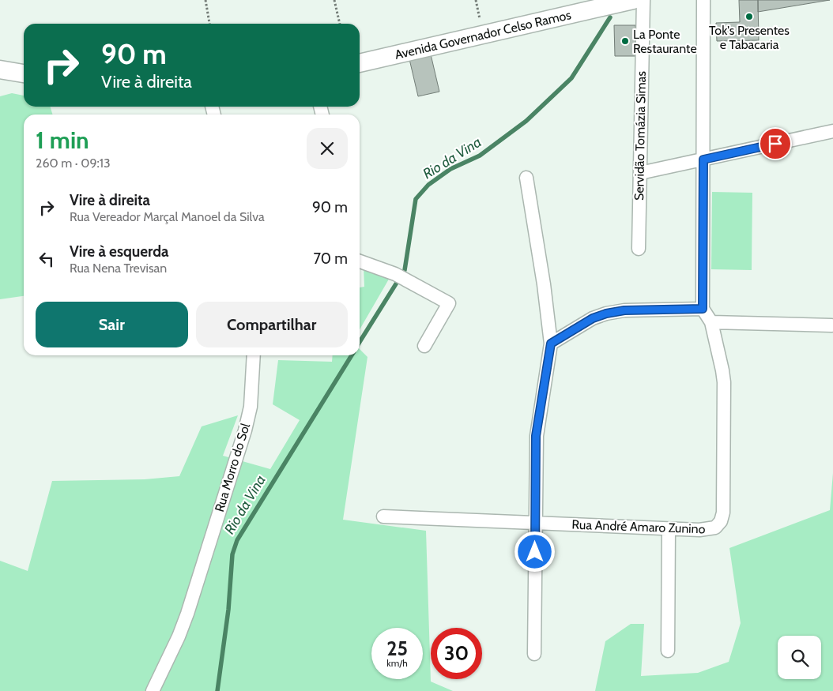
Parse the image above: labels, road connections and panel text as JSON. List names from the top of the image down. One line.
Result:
{"streets":{"main road":["Avenida Governador Celso Ramos"],"street":["Servidão Tomázia Simas","Rua Morro do Sol","Rua André Amaro Zunino"]},"water":["Rio da Vina"],"places":["Tok's Presentes e Tabacaria","La Ponte Restaurante"],"page":{"turn":["90 m","Vire à direita"],"heading":["1 min","260 m · 09:13"],"list":[{"name":"Vire à direita","note":"Rua Vereador Marçal Manoel da Silva","value":"90 m"},{"name":"Vire à esquerda","note":"Rua Nena Trevisan","value":"70 m"}],"buttons":["Sair","Compartilhar"],"speed":"25 km/h","limit":"30"}}
